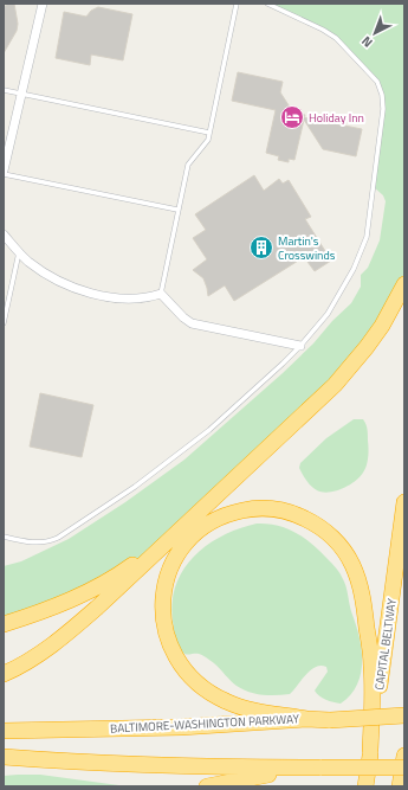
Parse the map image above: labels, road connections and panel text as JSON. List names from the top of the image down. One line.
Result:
{"streets":{"highway":["CAPITAL BELTWAY","BALTIMORE-WASHINGTON PARKWAY"]},"places":{"hotel":["Holiday Inn"],"building":["Martin's Crosswinds"]},"north":"bottom left"}
